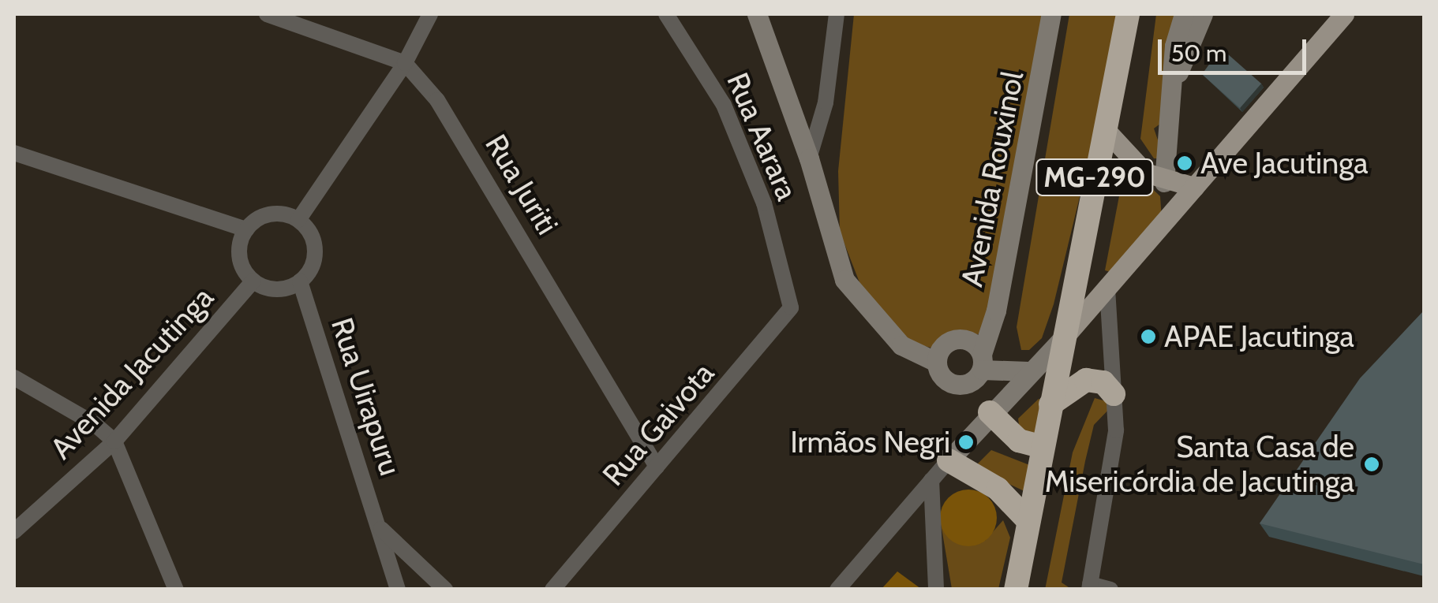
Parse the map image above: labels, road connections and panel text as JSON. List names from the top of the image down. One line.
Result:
{"streets":{"highway":["MG-290"],"street":["Rua Aarara","Avenida Rouxinol","Rua Juriti","Avenida Jacutinga","Rua Uirapuru","Rua Gaivota"]},"crossings":[["Rua Aarara","Rua Gaivota"],["Rua Juriti","Rua Gaivota"],["Avenida Jacutinga","Rua Uirapuru"]],"places":["Ave Jacutinga","APAE Jacutinga","Irmãos Negri","Santa Casa de Misericórdia de Jacutinga"],"scale_bar":"50 m"}
